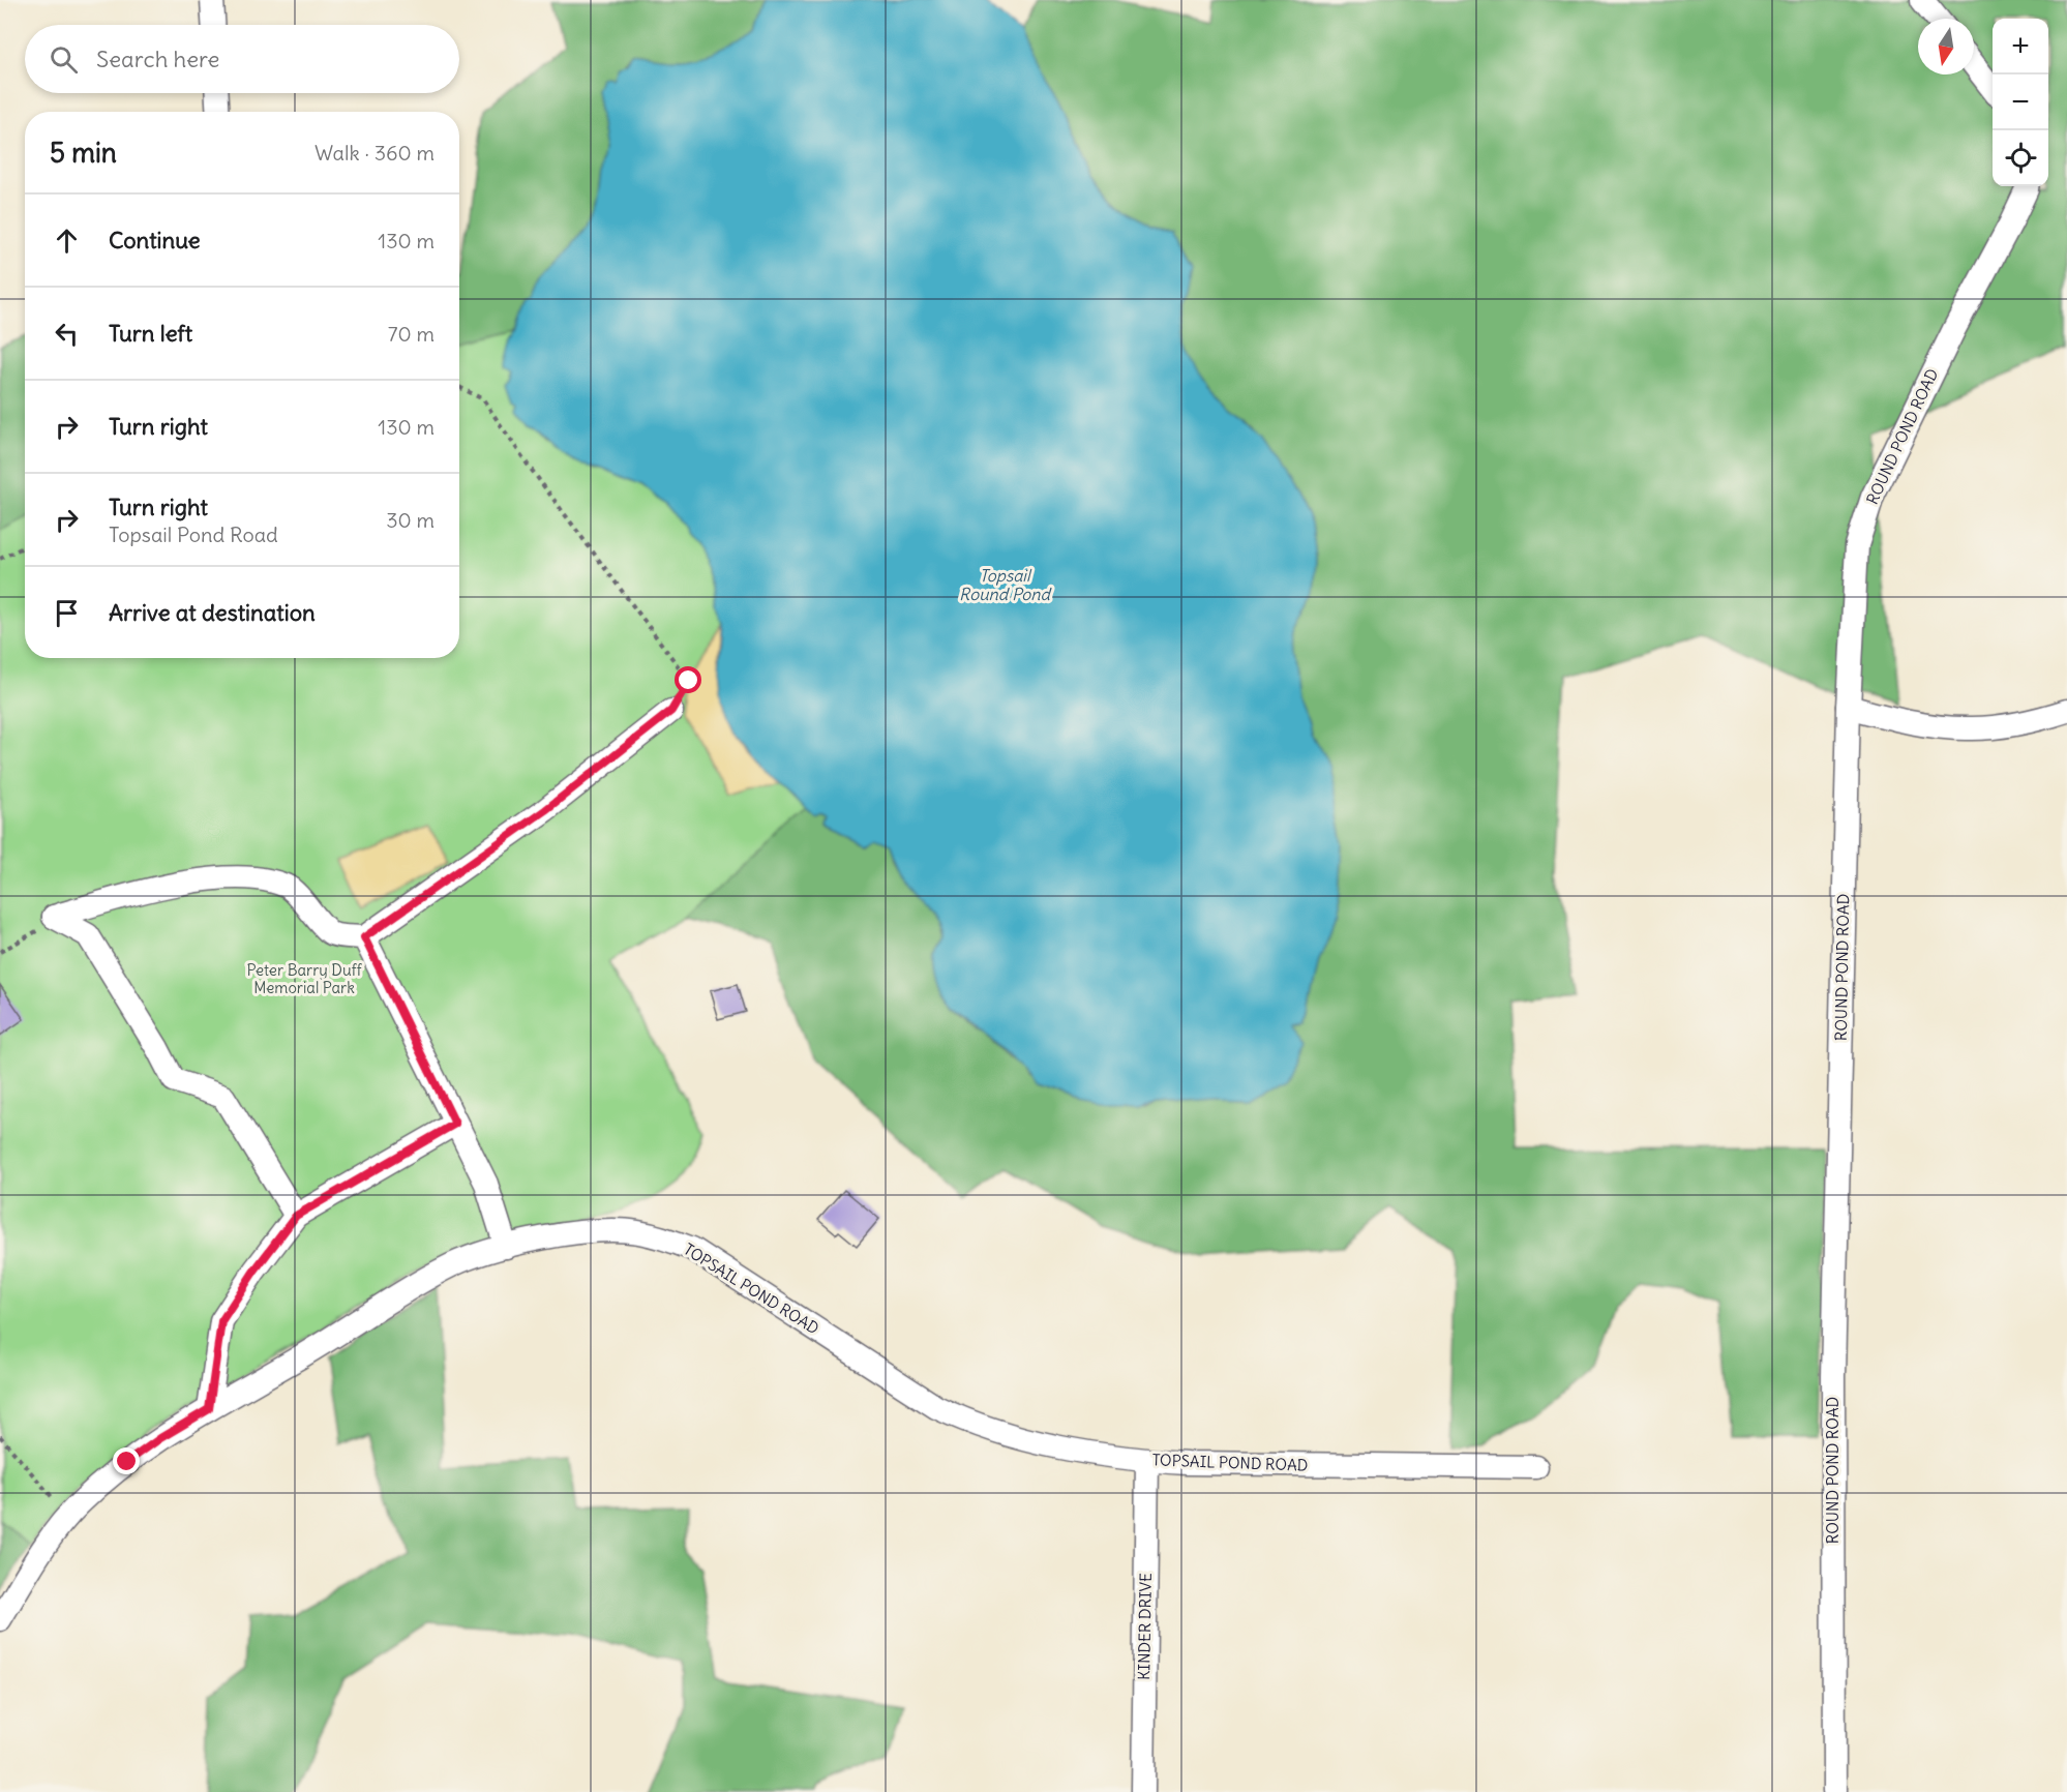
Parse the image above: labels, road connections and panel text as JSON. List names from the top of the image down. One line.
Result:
{"streets":{"street":["ROUND POND ROAD","TOPSAIL POND ROAD","KINDER DRIVE"]},"crossings":[["TOPSAIL POND ROAD","KINDER DRIVE"]],"water":["Topsail Round Pond"],"parks":["Peter Barry Duff Memorial Park"],"north":"bottom","page":{"map_buttons":["+","−"],"search":"Search here","heading":["5 min","Walk · 360 m"],"list":[["Continue","130 m"],["Turn left","70 m"],["Turn right","130 m"],["Turn right","Topsail Pond Road","30 m"],"Arrive at destination"]}}
